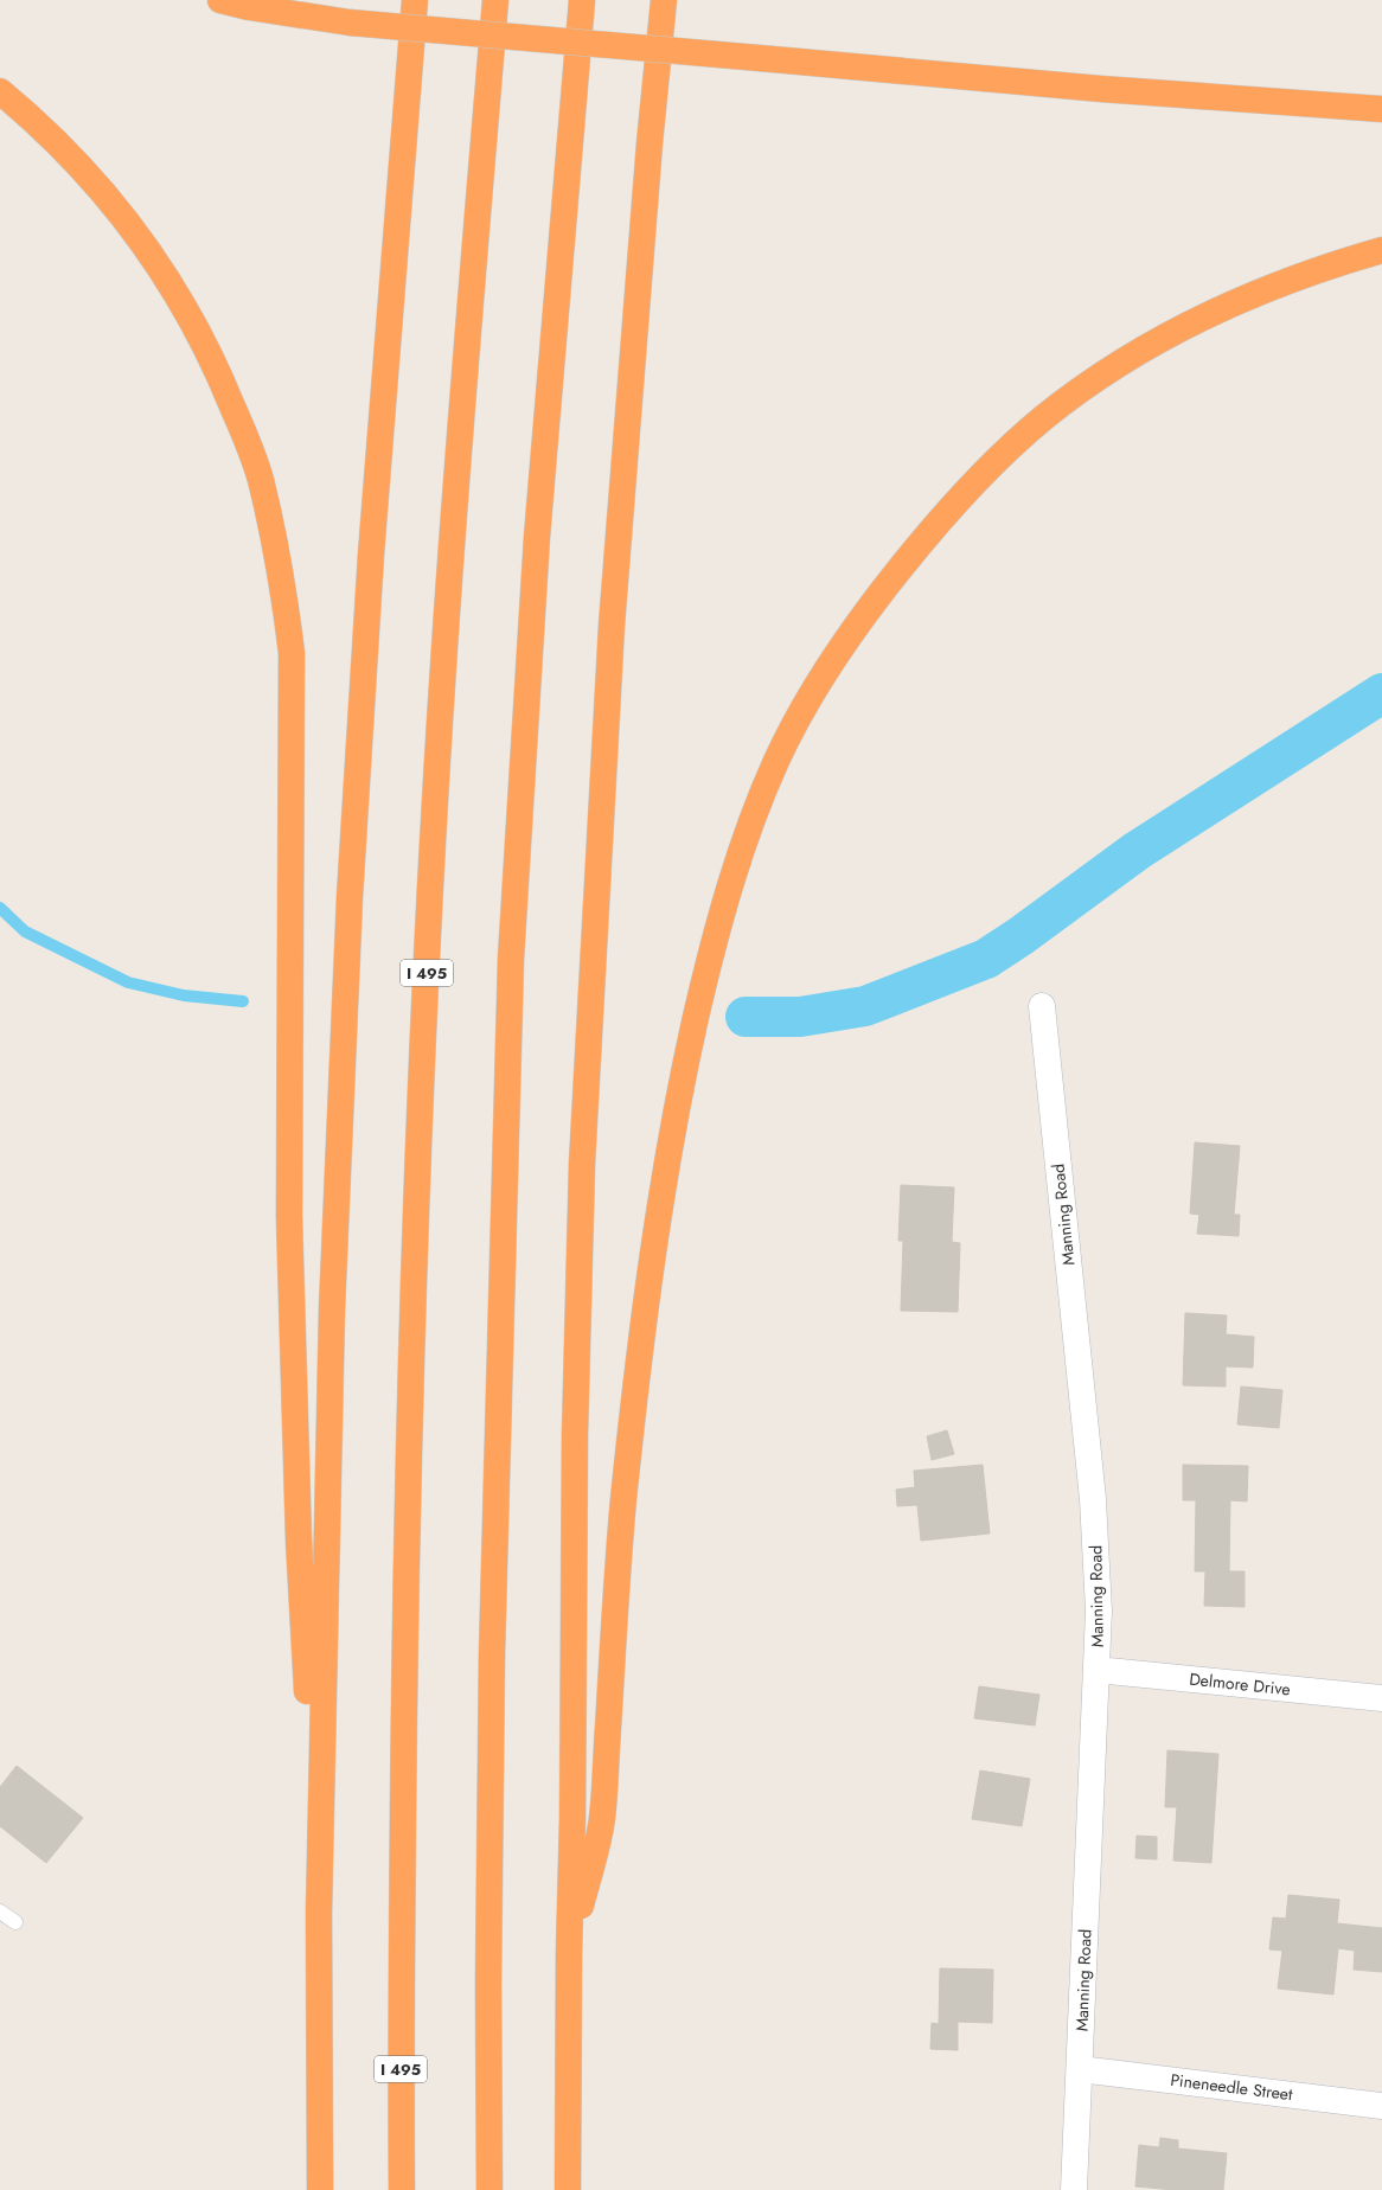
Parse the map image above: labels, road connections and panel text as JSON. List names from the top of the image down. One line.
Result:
{"streets":{"highway":["I 495"],"street":["Manning Road","Delmore Drive","Pineneedle Street"]},"crossings":[["Manning Road","Delmore Drive"],["Manning Road","Pineneedle Street"]]}
